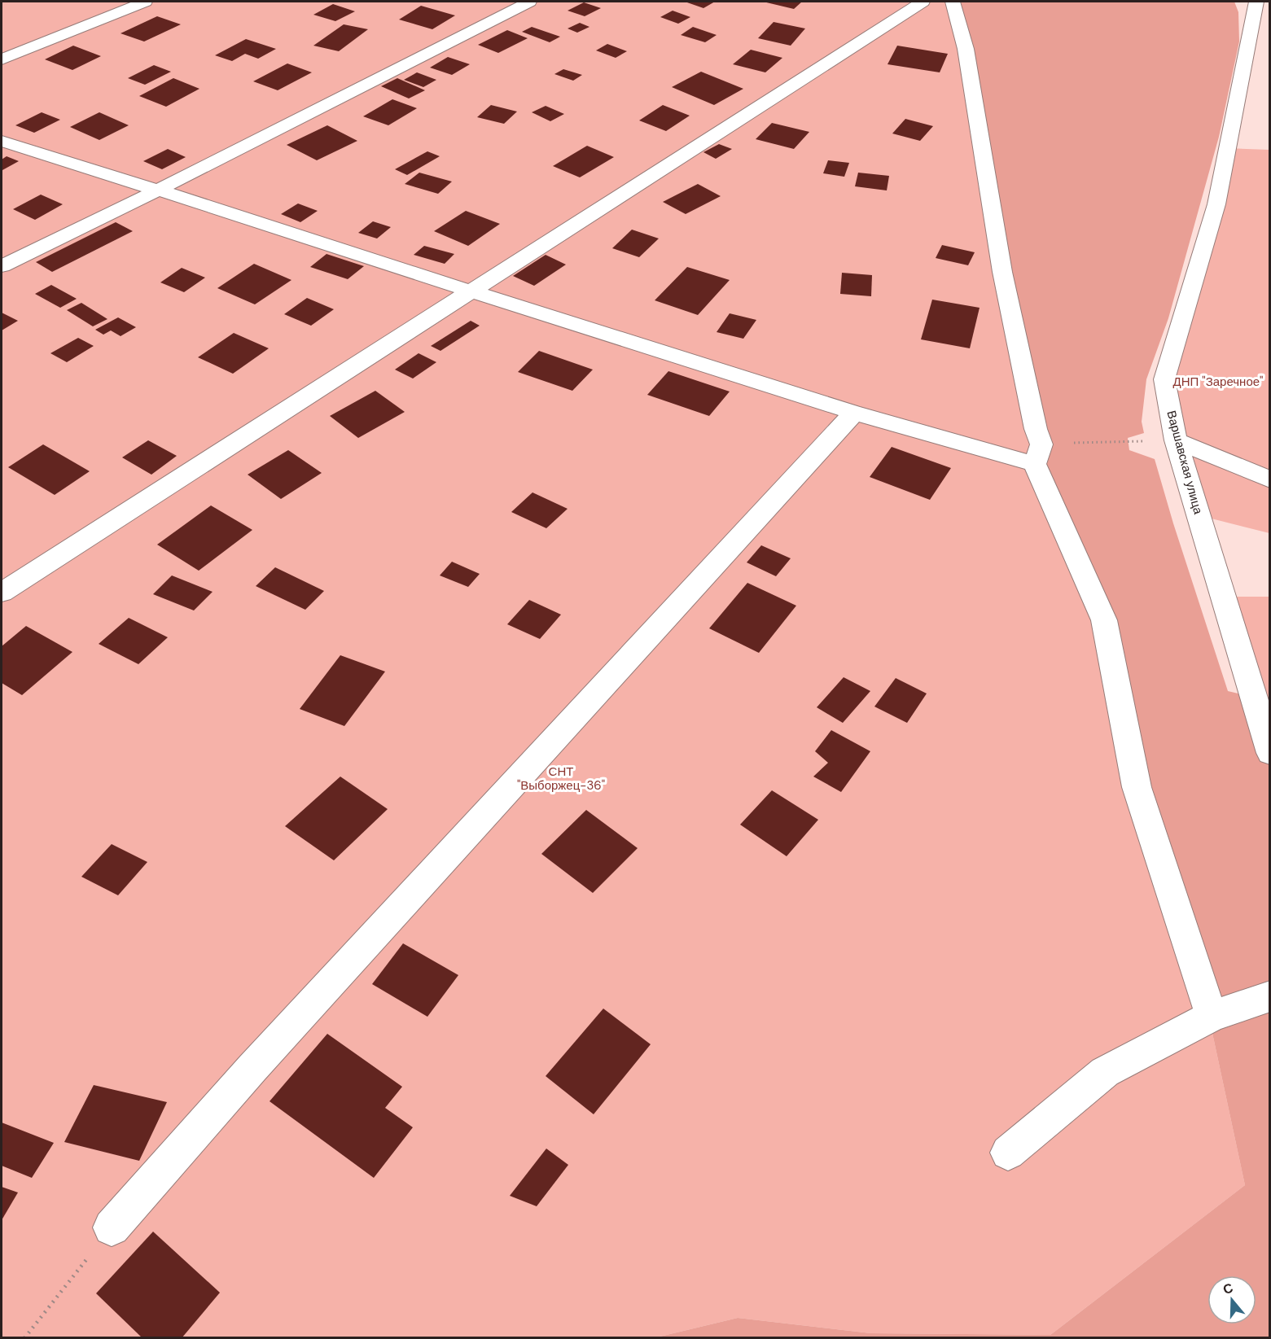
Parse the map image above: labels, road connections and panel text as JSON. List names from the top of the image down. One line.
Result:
{"streets":{"street":["Варшавская улица"]},"parks":["ДНП \"Заречное\"","СНТ \"Выборжец-36\""],"north":"top"}
